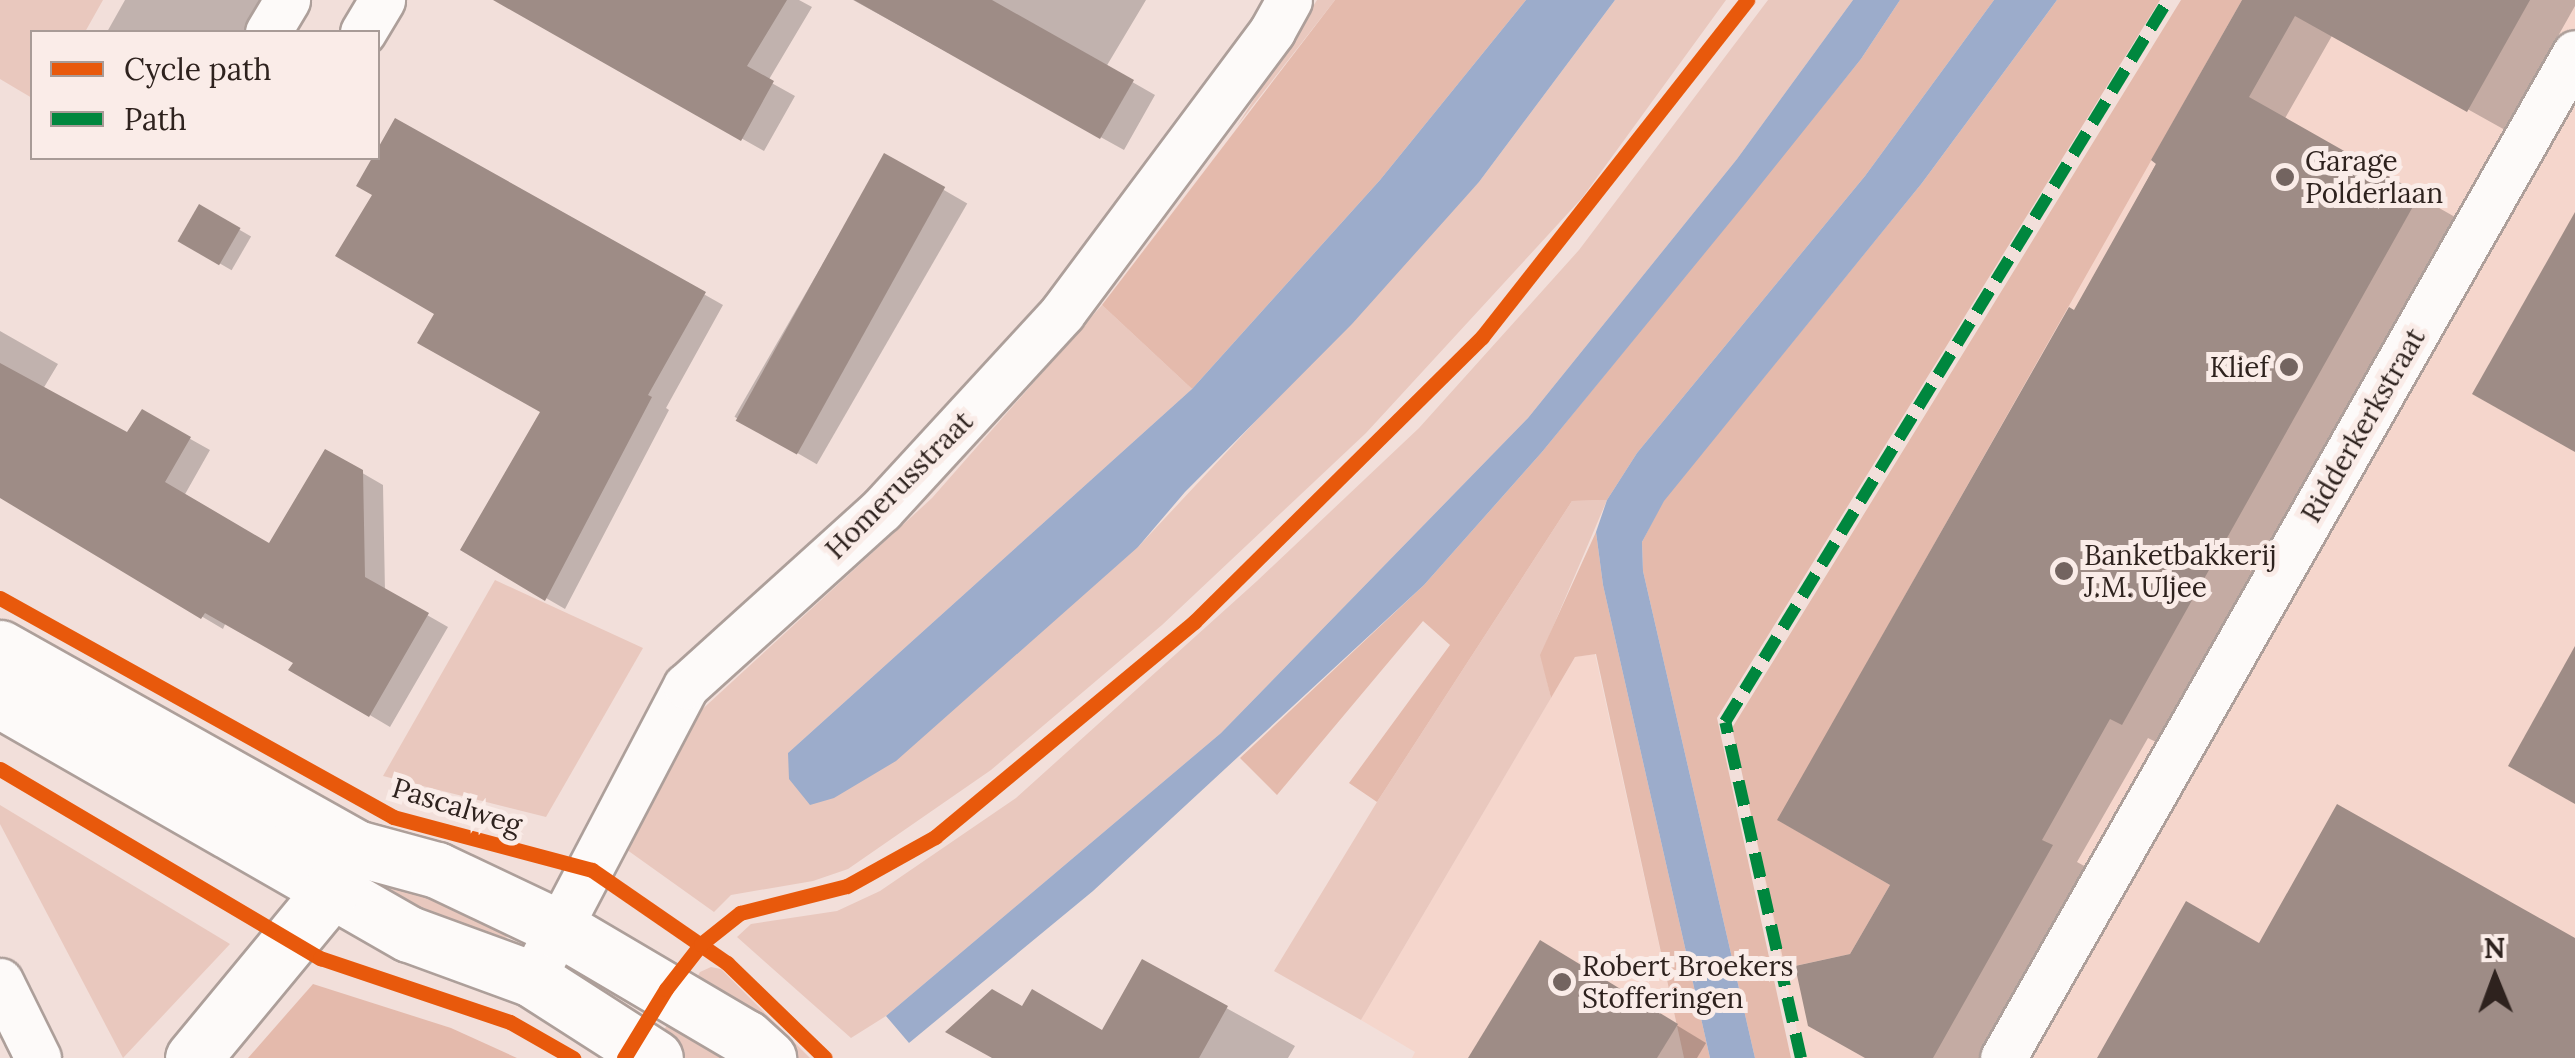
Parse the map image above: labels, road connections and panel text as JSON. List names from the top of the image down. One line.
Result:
{"streets":{"street":["Ridderkerkstraat","Homerusstraat"],"cycle path":["Pascalweg"]},"places":["Garage Polderlaan","Klief","Banketbakkerij J.M. Uljee","Robert Broekers Stofferingen"],"legend":["Cycle path","Path"],"north":"top"}
